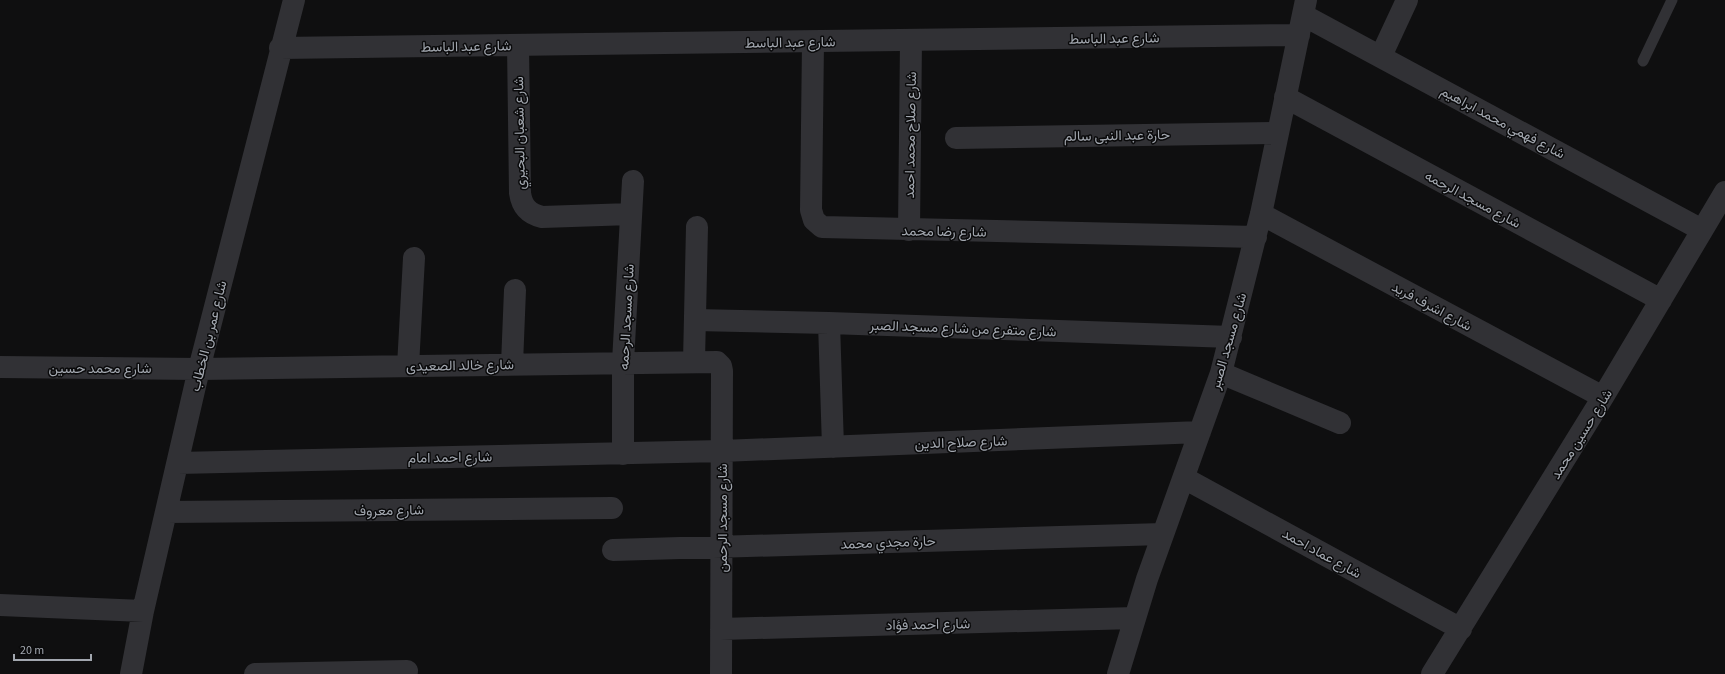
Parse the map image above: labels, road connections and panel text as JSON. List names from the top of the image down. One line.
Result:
{"streets":{"street":["شارع عبد الباسط","شارع فهمي محمد ابراهيم","شارع شعبان البحيري","شارع صلاح محمد احمد","حارة عبد النبى سالم","شارع مسجد الرحمه","شارع رضا محمد","شارع اشرف فريد","شارع متفرع من شارع مسجد الصبر","شارع عمر بن الخطاب","شارع مسجد الصبر","شارع خالد الصعيدى","شارع محمد حسين","شارع حسين محمد","شارع صلاح الدين","شارع احمد امام","شارع معروف","شارع مسجد الرحمن","حارة مجدي محمد","شارع عماد احمد","شارع احمد فؤاد"]},"crossings":[["شارع عبد الباسط","شارع فهمي محمد ابراهيم"],["شارع عبد الباسط","شارع شعبان البحيري"],["شارع عبد الباسط","شارع صلاح محمد احمد"],["شارع عبد الباسط","شارع رضا محمد"],["شارع عبد الباسط","شارع عمر بن الخطاب"],["شارع عبد الباسط","شارع مسجد الصبر"],["شارع فهمي محمد ابراهيم","شارع مسجد الصبر"],["شارع فهمي محمد ابراهيم","شارع حسين محمد"],["شارع شعبان البحيري","شارع مسجد الرحمه"],["شارع صلاح محمد احمد","شارع رضا محمد"],["حارة عبد النبى سالم","شارع مسجد الصبر"],["شارع مسجد الرحمه","شارع مسجد الصبر"],["شارع مسجد الرحمه","شارع خالد الصعيدى"],["شارع مسجد الرحمه","شارع حسين محمد"],["شارع مسجد الرحمه","شارع احمد امام"],["شارع رضا محمد","شارع مسجد الصبر"],["شارع اشرف فريد","شارع مسجد الصبر"],["شارع اشرف فريد","شارع حسين محمد"],["شارع متفرع من شارع مسجد الصبر","شارع مسجد الصبر"],["شارع عمر بن الخطاب","شارع خالد الصعيدى"],["شارع عمر بن الخطاب","شارع محمد حسين"],["شارع عمر بن الخطاب","شارع احمد امام"],["شارع عمر بن الخطاب","شارع معروف"],["شارع مسجد الصبر","شارع صلاح الدين"],["شارع مسجد الصبر","حارة مجدي محمد"],["شارع مسجد الصبر","شارع عماد احمد"],["شارع مسجد الصبر","شارع احمد فؤاد"],["شارع خالد الصعيدى","شارع محمد حسين"],["شارع خالد الصعيدى","شارع مسجد الرحمن"],["شارع حسين محمد","شارع عماد احمد"],["شارع صلاح الدين","شارع احمد امام"],["شارع صلاح الدين","شارع مسجد الرحمن"],["شارع احمد امام","شارع مسجد الرحمن"],["شارع مسجد الرحمن","حارة مجدي محمد"],["شارع مسجد الرحمن","شارع احمد فؤاد"]],"scale_bar":"20 m"}
